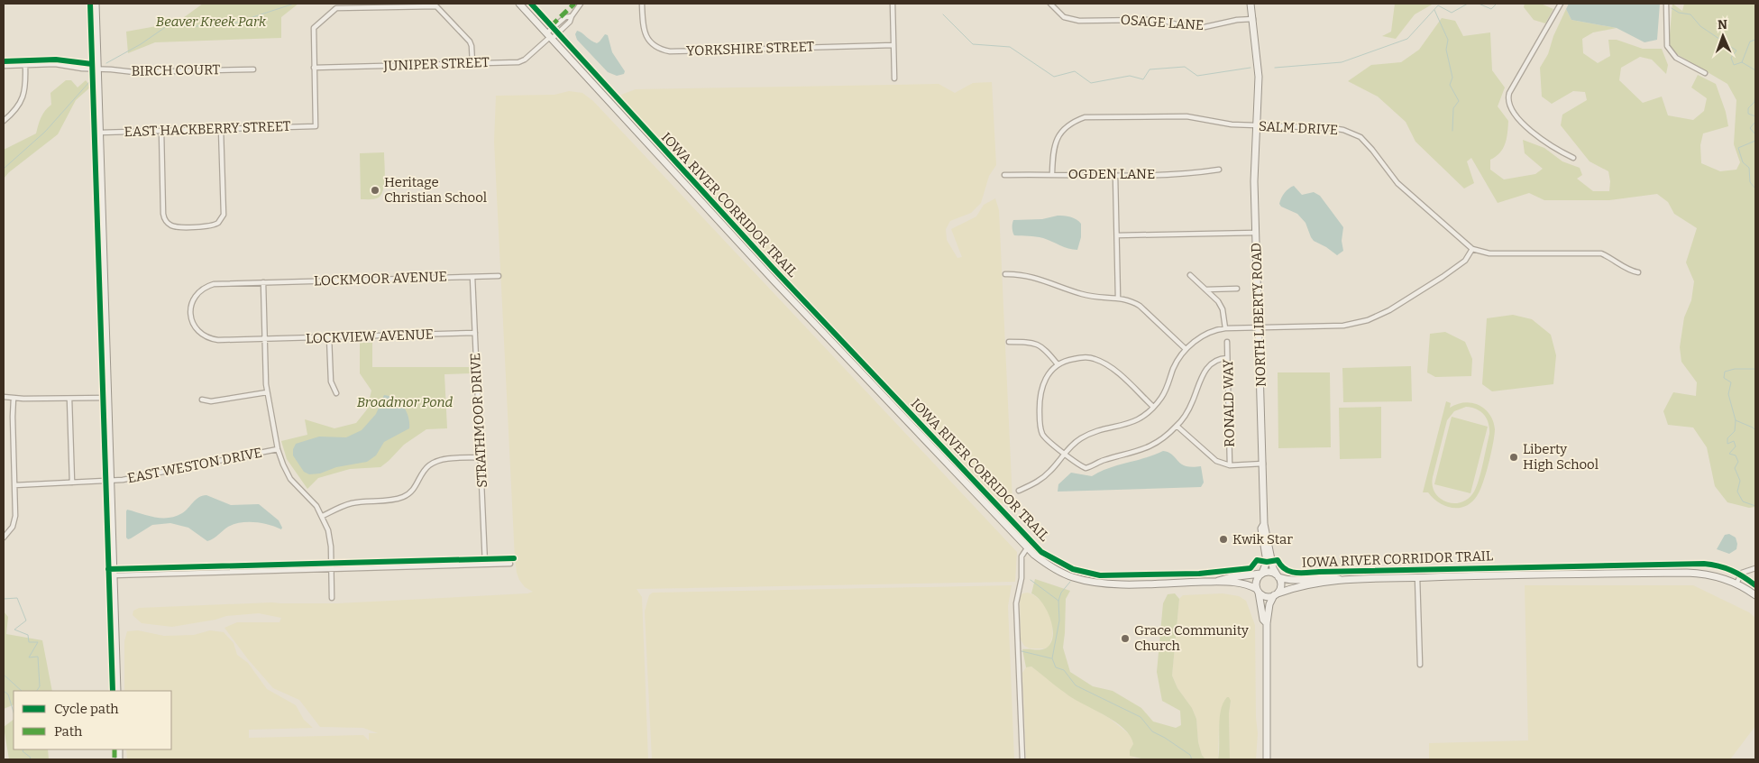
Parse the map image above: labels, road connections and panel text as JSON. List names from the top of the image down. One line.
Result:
{"streets":{"main road":["NORTH LIBERTY ROAD"],"street":["OSAGE LANE","YORKSHIRE STREET","JUNIPER STREET","BIRCH COURT","SALM DRIVE","EAST HACKBERRY STREET","OGDEN LANE","LOCKMOOR AVENUE","LOCKVIEW AVENUE","RONALD WAY","STRATHMOOR DRIVE","EAST WESTON DRIVE"],"cycle path":["IOWA RIVER CORRIDOR TRAIL"]},"crossings":[["OSAGE LANE","NORTH LIBERTY ROAD"],["JUNIPER STREET","EAST HACKBERRY STREET"],["SALM DRIVE","OGDEN LANE"],["SALM DRIVE","NORTH LIBERTY ROAD"],["LOCKMOOR AVENUE","LOCKVIEW AVENUE"],["LOCKMOOR AVENUE","STRATHMOOR DRIVE"],["LOCKVIEW AVENUE","STRATHMOOR DRIVE"]],"parks":["Beaver Kreek Park","Broadmor Pond"],"places":["Heritage Christian School","Liberty High School","Kwik Star","Grace Community Church"],"legend":["Cycle path","Path"],"north":"top"}
